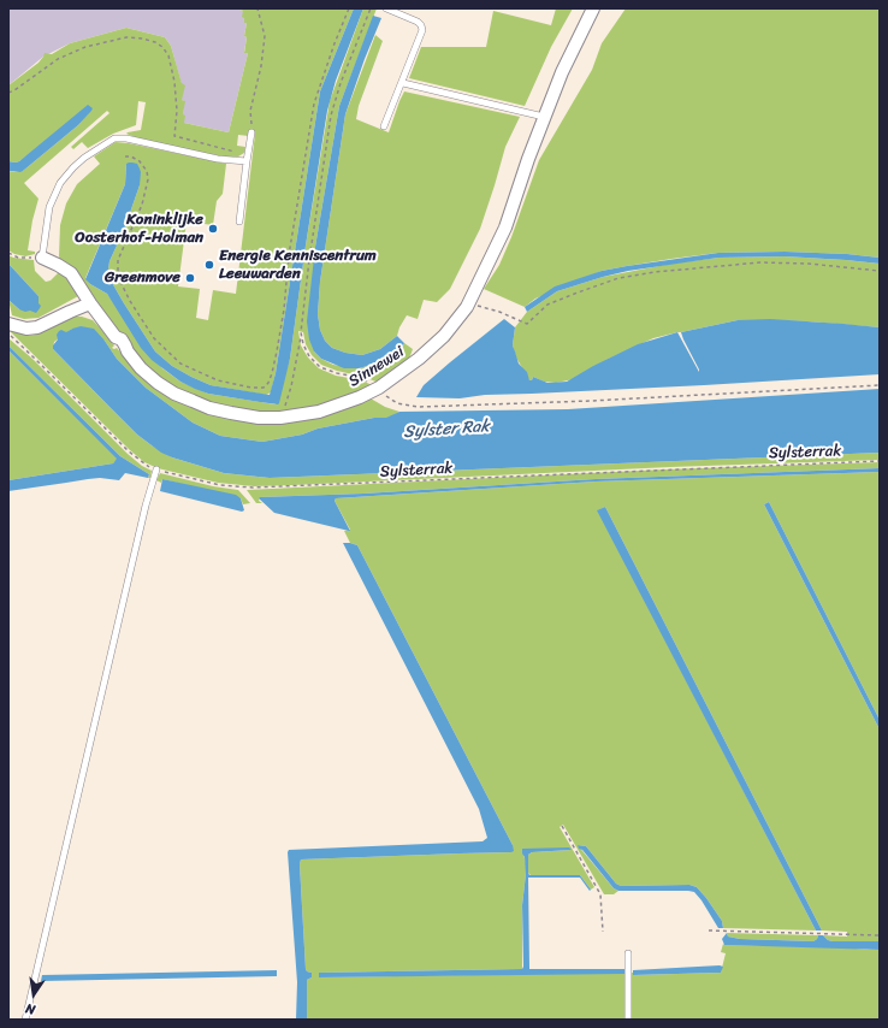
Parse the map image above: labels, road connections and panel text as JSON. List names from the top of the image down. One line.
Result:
{"streets":{"street":["Sinnewei"],"path":["Sylsterrak"]},"water":["Sylster Rak"],"places":["Koninklijke Oosterhof-Holman","Energie Kenniscentrum Leeuwarden","Greenmove"],"north":"bottom"}
